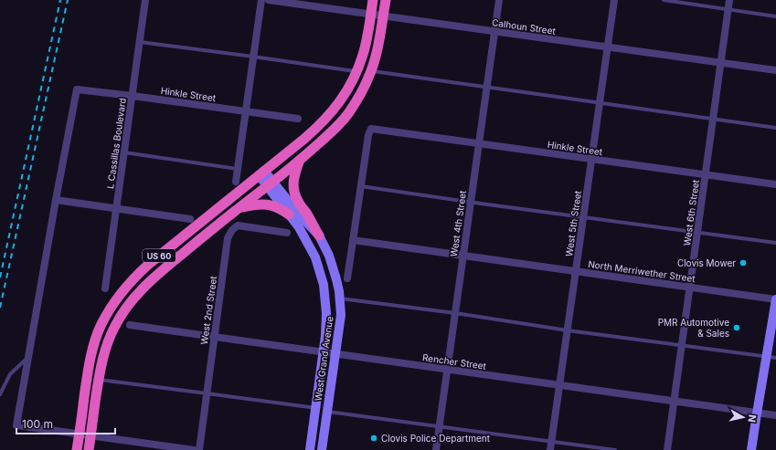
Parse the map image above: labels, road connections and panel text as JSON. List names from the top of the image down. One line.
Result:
{"streets":{"highway":["US 60"],"main road":["West Grand Avenue"],"street":["Calhoun Street","Hinkle Street","L Cassillas Boulevard","West 6th Street","West 4th Street","West 5th Street","North Merriwether Street","West 2nd Street","Rencher Street"]},"crossings":[["Calhoun Street","West 6th Street"],["Calhoun Street","West 4th Street"],["Calhoun Street","West 5th Street"],["Calhoun Street","US 60"],["Hinkle Street","L Cassillas Boulevard"],["Hinkle Street","West 6th Street"],["Hinkle Street","West 4th Street"],["Hinkle Street","West 5th Street"],["West 6th Street","North Merriwether Street"],["West 6th Street","Rencher Street"],["West 4th Street","North Merriwether Street"],["West 4th Street","Rencher Street"],["West 5th Street","North Merriwether Street"],["West 5th Street","Rencher Street"],["US 60","West Grand Avenue"],["West 2nd Street","Rencher Street"],["West Grand Avenue","Rencher Street"]],"places":["Clovis Mower","PMR Automotive & Sales","Clovis Police Department"],"scale_bar":"100 m","north":"right"}
